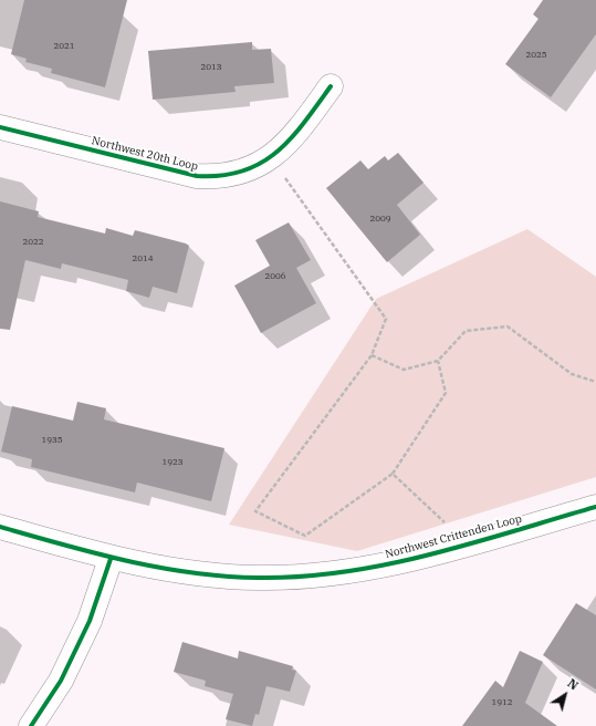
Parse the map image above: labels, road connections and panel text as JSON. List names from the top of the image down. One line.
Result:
{"streets":{"street":["Northwest 20th Loop","Northwest Crittenden Loop"]},"house_numbers":["2021","2025","2013","2009","2022","2014","2006","1935","1923","1912"],"north":"top right"}
